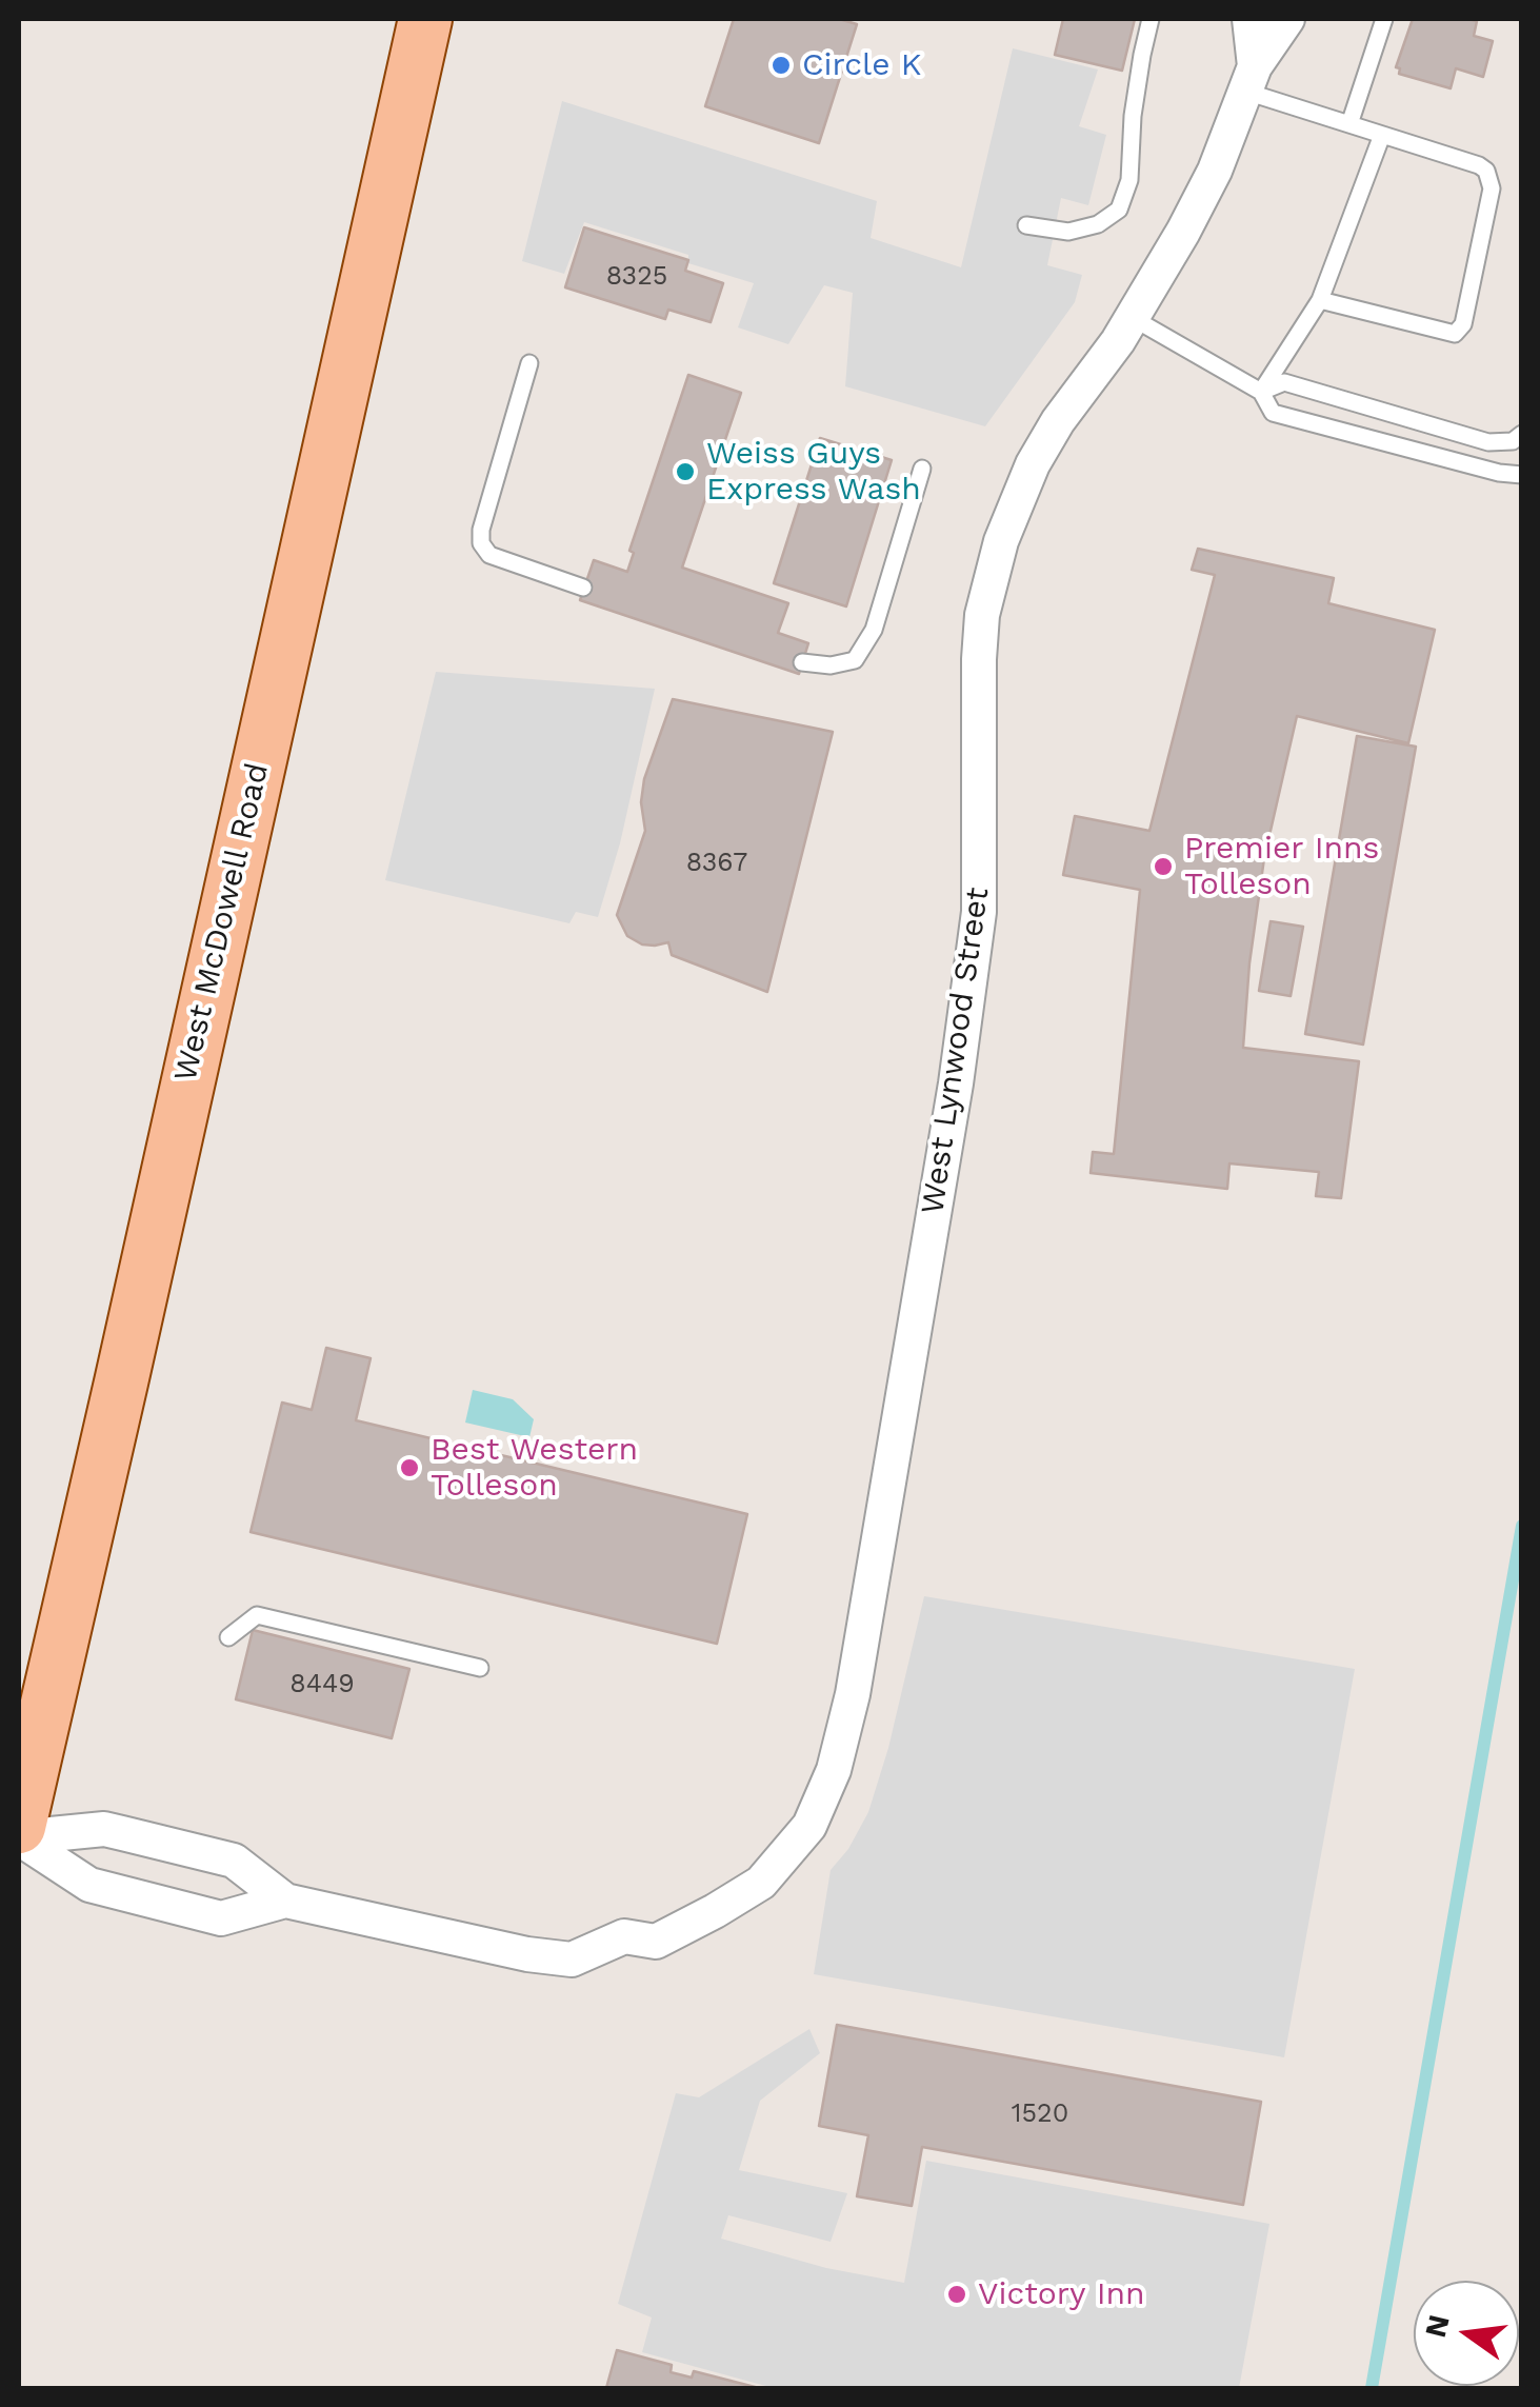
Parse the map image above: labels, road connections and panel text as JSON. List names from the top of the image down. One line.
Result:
{"streets":{"main road":["West McDowell Road"],"street":["West Lynwood Street"]},"places":["Circle K","Weiss Guys Express Wash","Premier Inns Tolleson","Best Western Tolleson","Victory Inn"],"house_numbers":["8325","8367","8449","1520"],"north":"left"}
